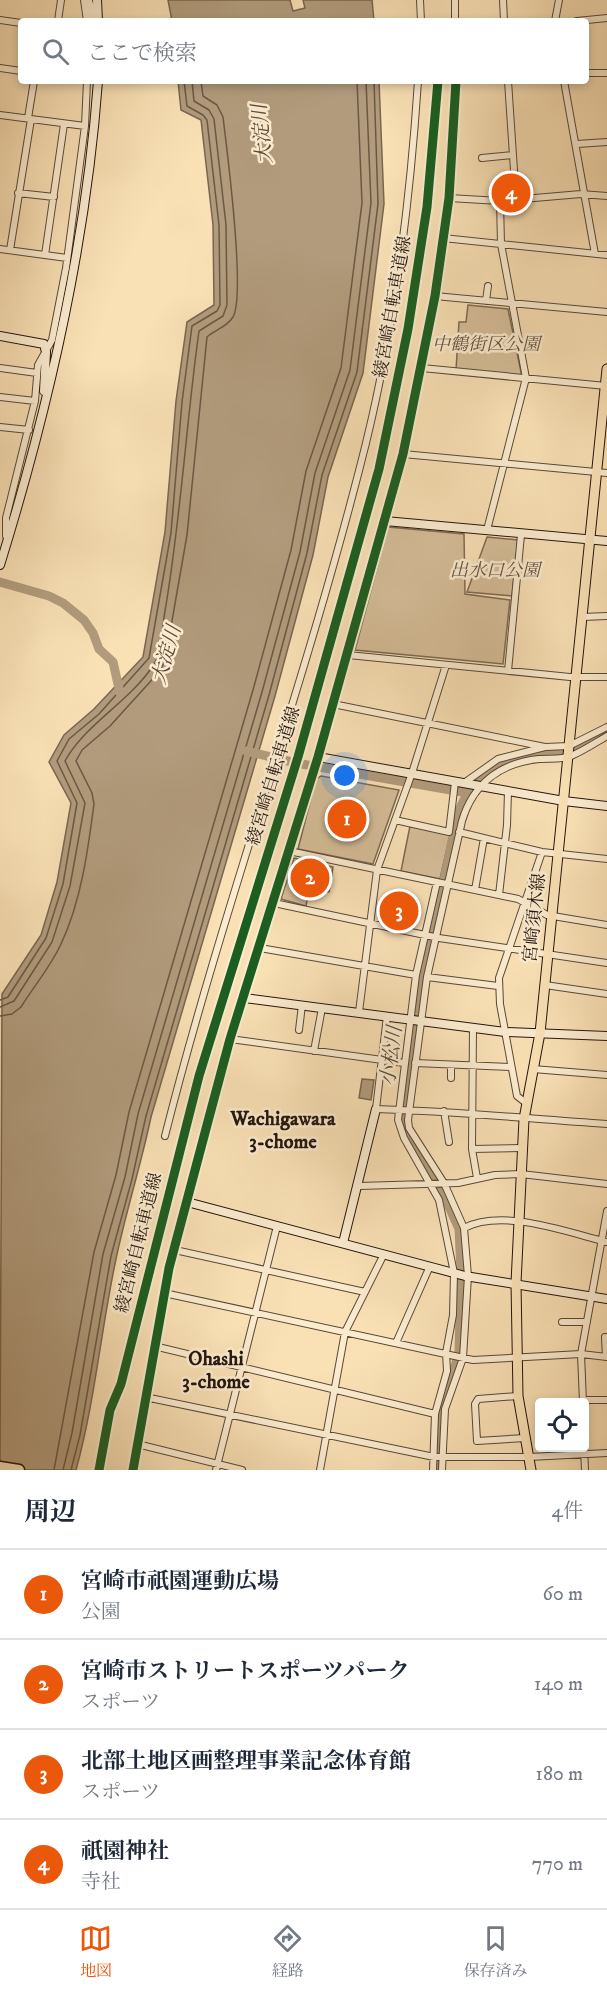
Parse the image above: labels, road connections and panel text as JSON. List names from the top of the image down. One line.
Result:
{"streets":{"main road":["宮崎須木線"],"cycle path":["綾宮崎自転車道線"]},"districts":["Wachigawara 3-chome","Ohashi 3-chome"],"water":["大淀川","小松川"],"parks":["中鶴街区公園","出水口公園"],"page":{"search":"ここで検索","pins":["4","1","2","3"],"heading":["周辺","4件"],"list":[{"mark":"1","name":"宮崎市祇園運動広場","note":"公園","value":"60 m"},{"mark":"2","name":"宮崎市ストリートスポーツパーク","note":"スポーツ","value":"140 m"},{"mark":"3","name":"北部土地区画整理事業記念体育館","note":"スポーツ","value":"180 m"},{"mark":"4","name":"祇園神社","note":"寺社","value":"770 m"}],"nav":["地図","経路","保存済み"]}}
